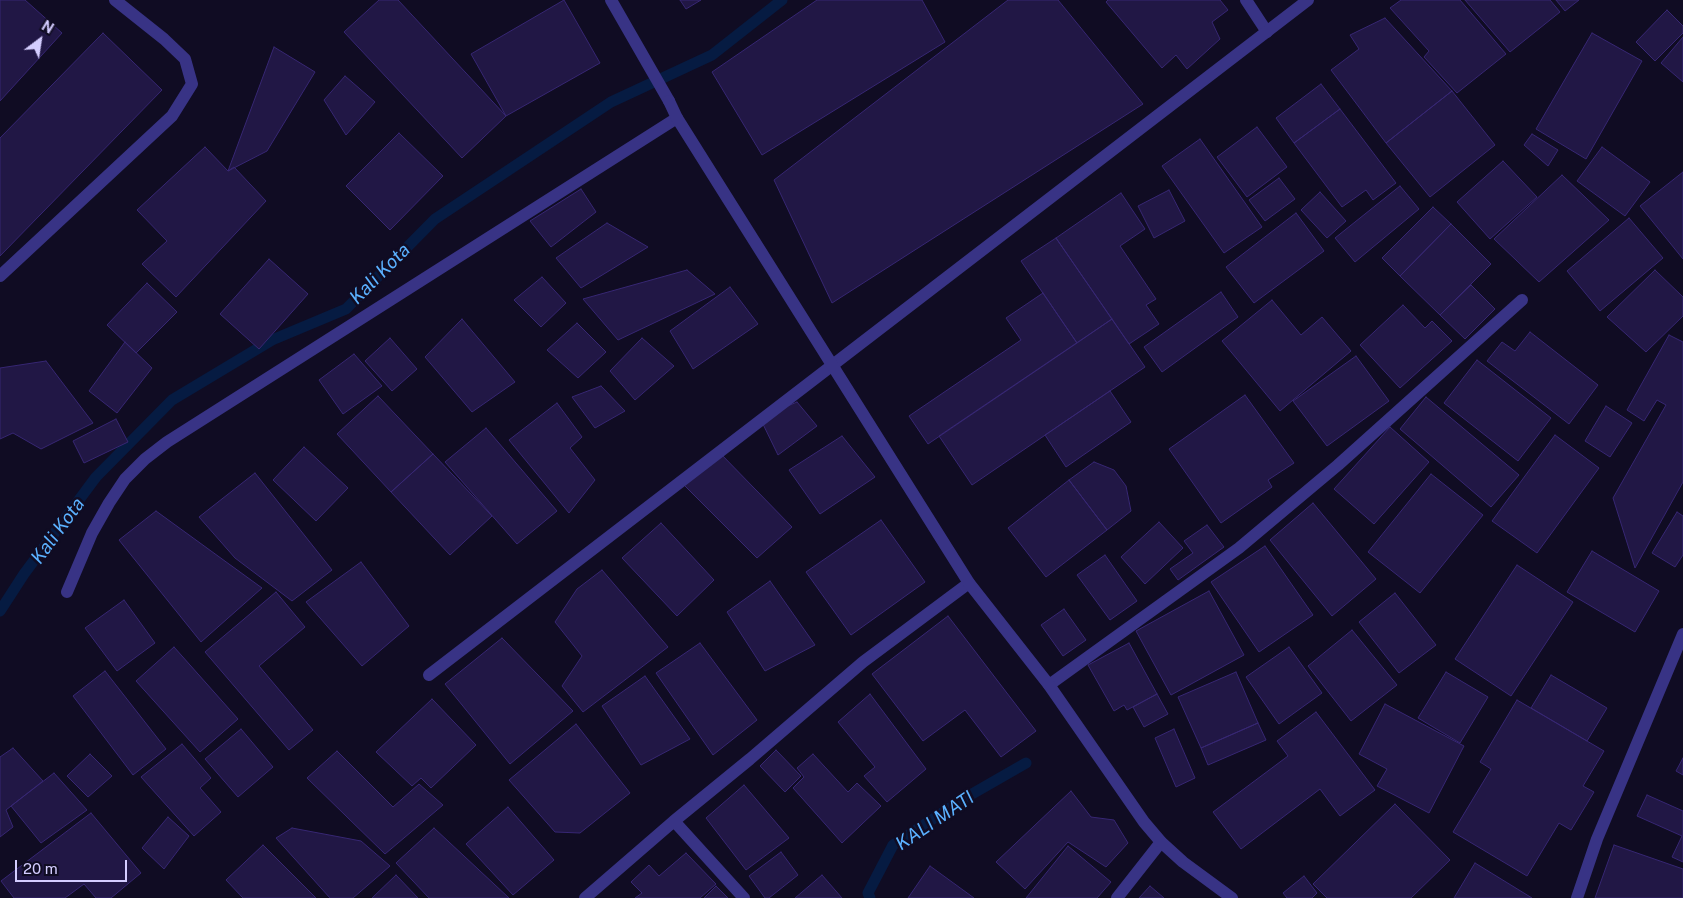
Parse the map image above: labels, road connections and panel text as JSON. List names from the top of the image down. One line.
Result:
{"water":["Kali Kota","KALI MATI"],"scale_bar":"20 m","north":"top right"}
